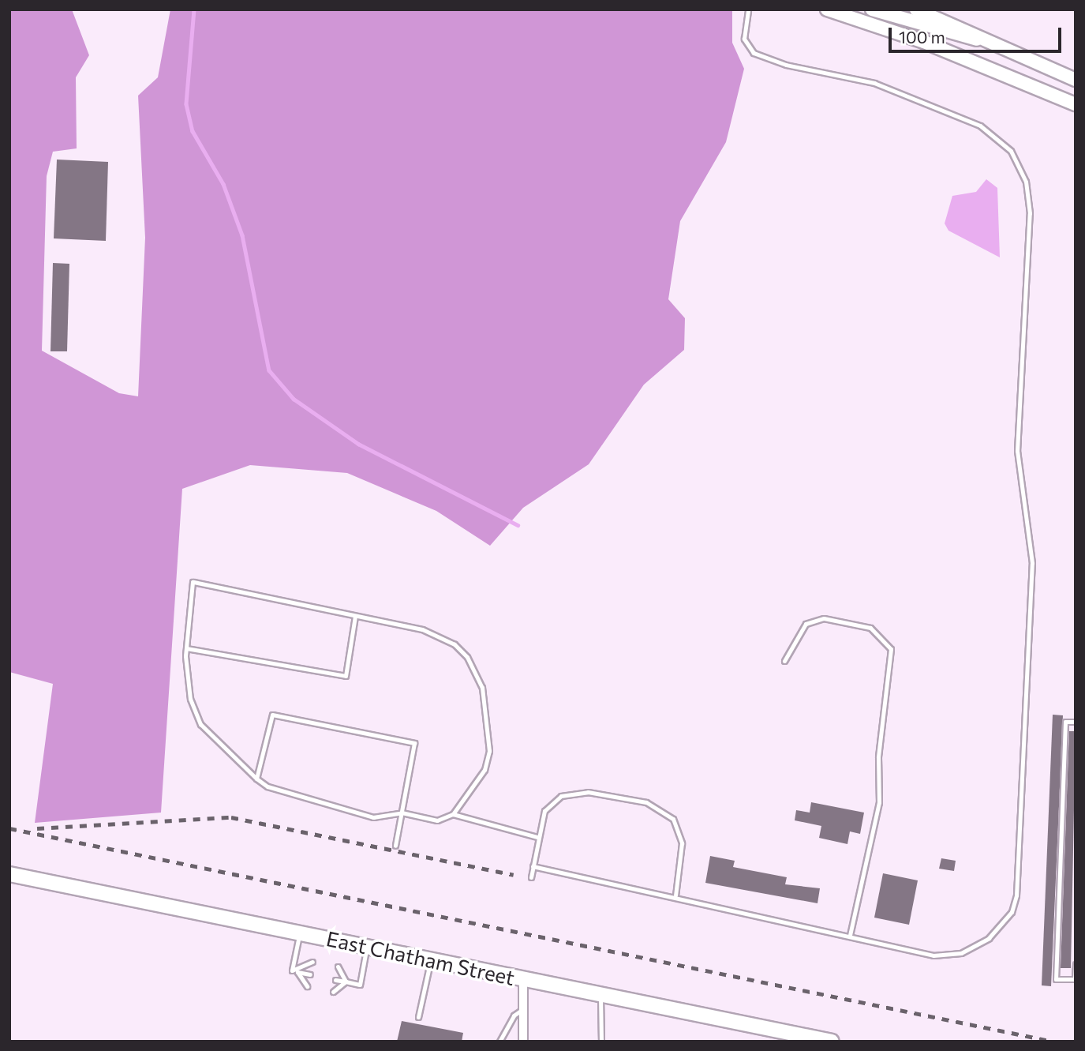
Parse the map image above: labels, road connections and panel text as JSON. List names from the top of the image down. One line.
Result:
{"streets":{"main road":["East Chatham Street"]},"scale_bar":"100 m"}
